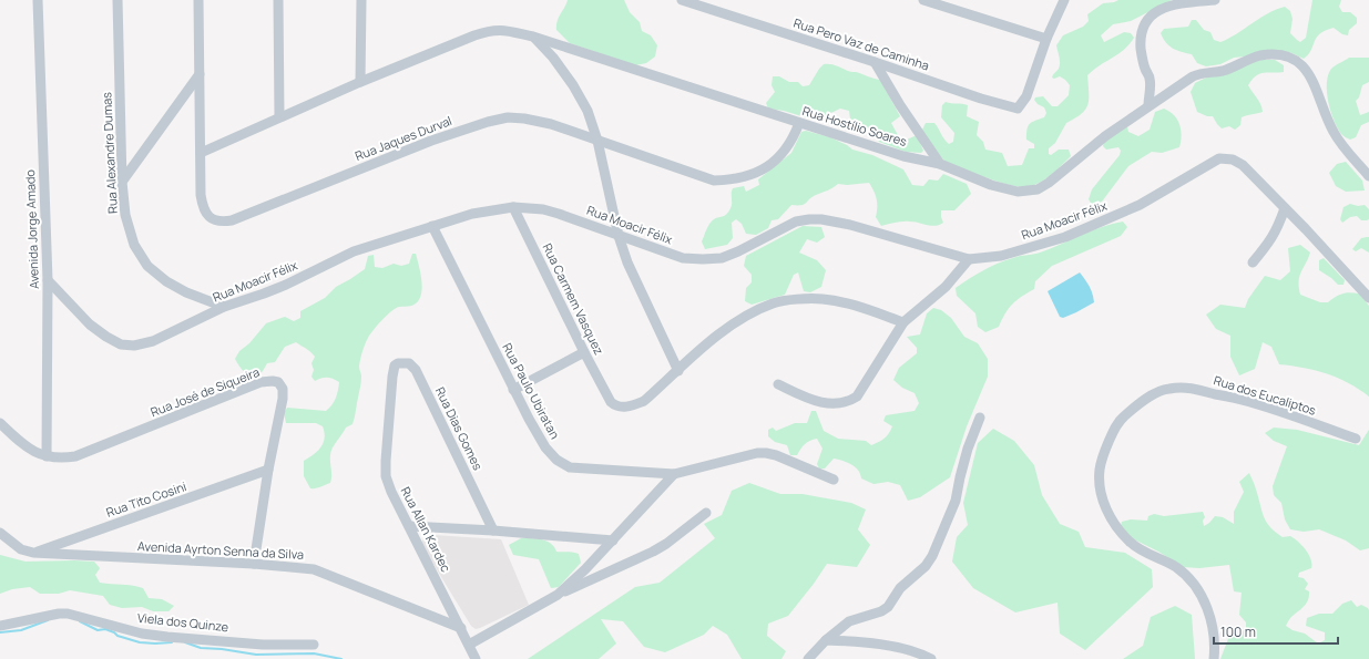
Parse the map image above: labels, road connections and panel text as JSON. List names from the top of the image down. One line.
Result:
{"streets":{"street":["Rua Pero Vaz de Caminha","Rua Hostílio Soares","Rua Jaques Durval","Rua Alexandre Dumas","Rua Moacir Félix","Avenida Jorge Amado","Rua Carmem Vasquez","Rua Paulo Ubiratan","Rua José de Siqueira","Rua dos Eucaliptos","Rua Dias Gomes","Rua Tito Cosini","Rua Allan Kardec","Avenida Ayrton Senna da Silva","Viela dos Quinze"]},"crossings":[["Rua Hostílio Soares","Rua Jaques Durval"],["Rua Alexandre Dumas","Rua Moacir Félix"],["Rua Moacir Félix","Avenida Jorge Amado"],["Rua Moacir Félix","Rua Carmem Vasquez"],["Rua Moacir Félix","Rua Paulo Ubiratan"],["Avenida Jorge Amado","Rua José de Siqueira"],["Rua José de Siqueira","Rua Tito Cosini"],["Rua José de Siqueira","Avenida Ayrton Senna da Silva"],["Rua Dias Gomes","Rua Allan Kardec"],["Rua Tito Cosini","Avenida Ayrton Senna da Silva"],["Rua Allan Kardec","Avenida Ayrton Senna da Silva"]],"scale_bar":"100 m"}
